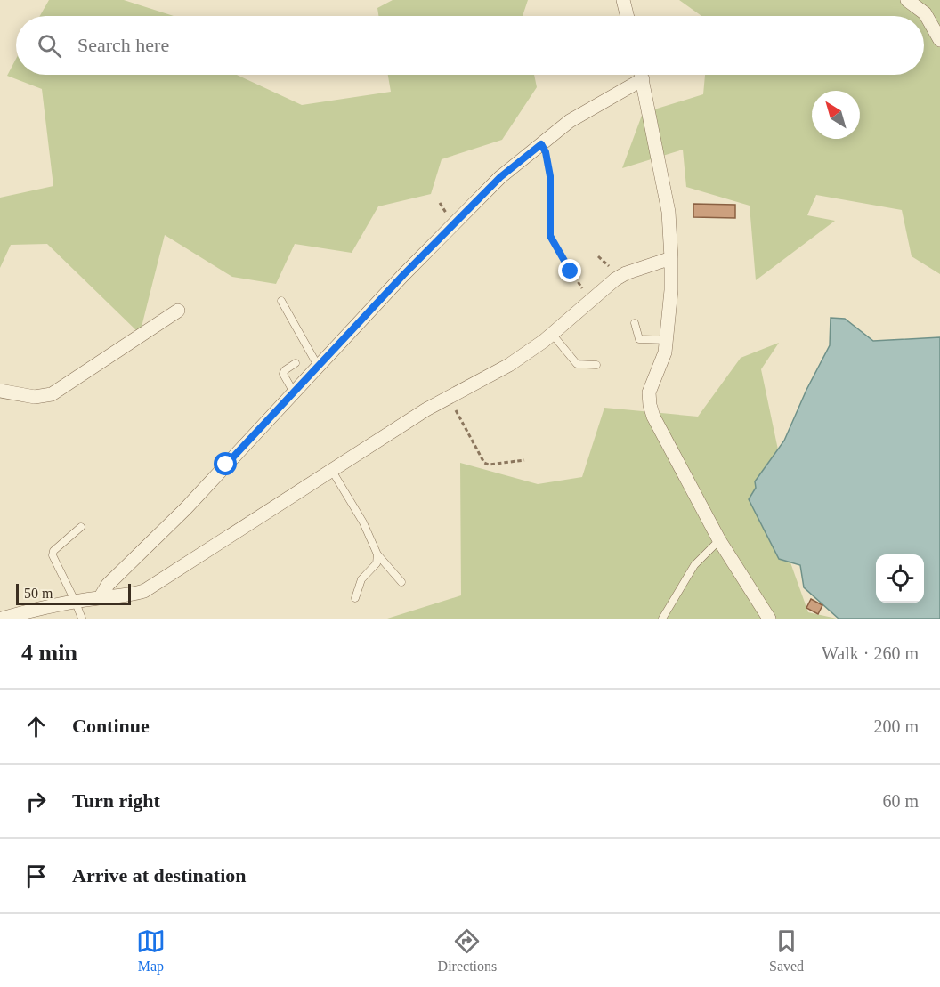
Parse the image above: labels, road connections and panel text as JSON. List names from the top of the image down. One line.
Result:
{"scale_bar":"50 m","north":"top left","page":{"search":"Search here","scale":"50 m","heading":["4 min","Walk · 260 m"],"list":[["Continue","200 m"],["Turn right","60 m"],"Arrive at destination"],"nav":["Map","Directions","Saved"]}}
